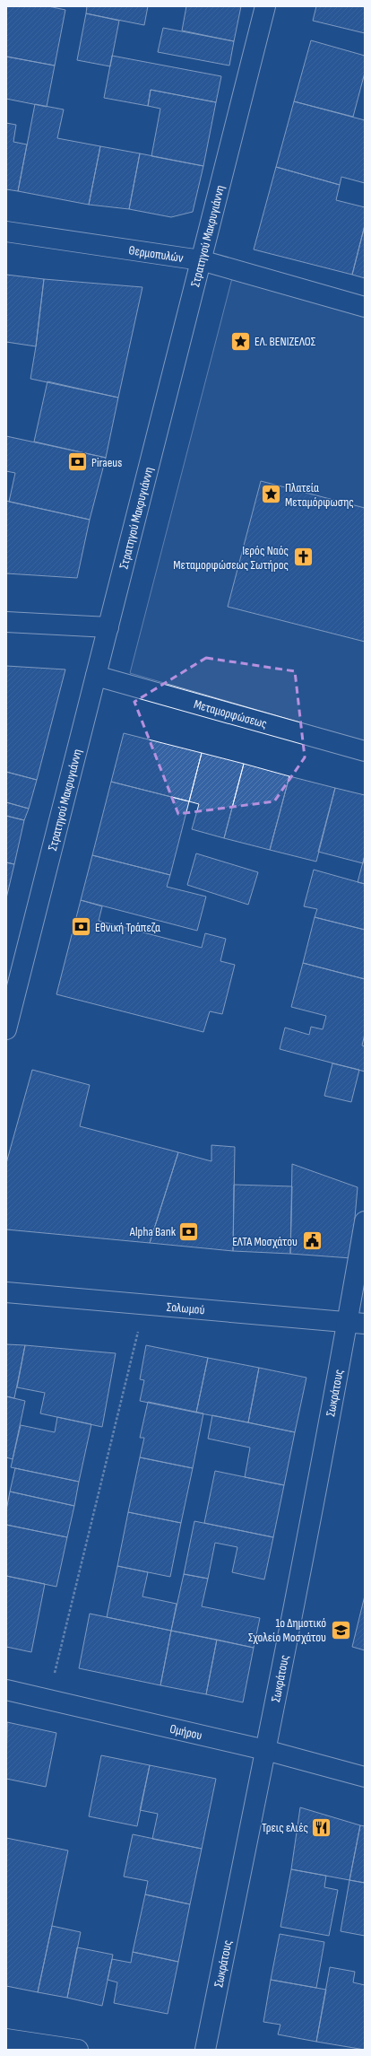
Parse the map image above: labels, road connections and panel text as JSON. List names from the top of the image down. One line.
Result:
{"streets":{"street":["Στρατηγού Μακρυγιάννη","Θερμοπυλών","Μεταμορφώσεως","Σολωμού","Σωκράτους","Ομήρου"]},"crossings":[["Στρατηγού Μακρυγιάννη","Θερμοπυλών"],["Στρατηγού Μακρυγιάννη","Μεταμορφώσεως"],["Σολωμού","Σωκράτους"],["Σωκράτους","Ομήρου"]],"places":{"place":["ΕΛ. ΒΕΝΙΖΕΛΟΣ","Πλατεία Μεταμόρφωσης"],"bank":["Piraeus","Εθνική Τράπεζα","Alpha Bank"],"church":["Ιερός Ναός Μεταμορφώσεως Σωτήρος"],"public building":["ΕΛΤΑ Μοσχάτου"],"school or university":["1ο Δημοτικό Σχολείο Μοσχάτου"],"restaurant":["Τρεις ελιές"]}}
